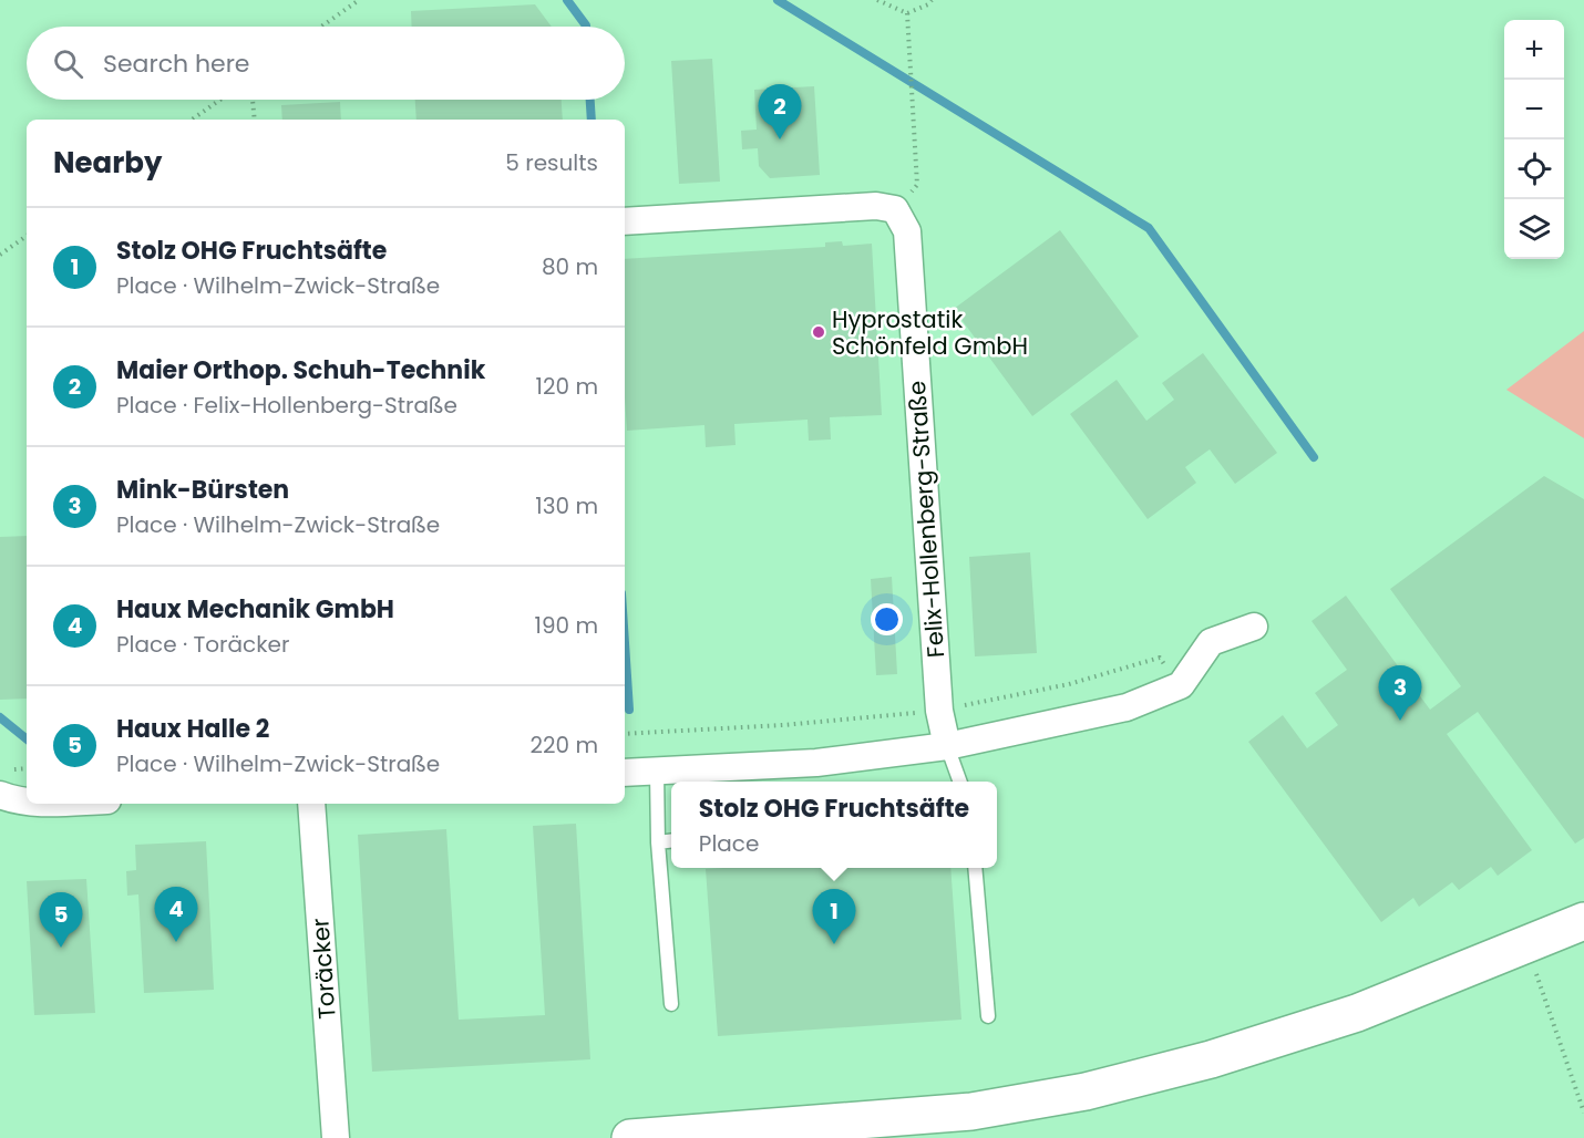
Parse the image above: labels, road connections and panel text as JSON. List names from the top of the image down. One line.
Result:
{"streets":{"street":["Felix-Hollenberg-Straße","Toräcker"]},"places":["Hyprostatik Schönfeld GmbH"],"page":{"map_buttons":["+","−"],"search":"Search here","pins":["2","3","4","1","5"],"heading":["Nearby","5 results"],"list":[{"mark":"1","name":"Stolz OHG Fruchtsäfte","note":"Place · Wilhelm-Zwick-Straße","value":"80 m"},{"mark":"2","name":"Maier Orthop. Schuh-Technik","note":"Place · Felix-Hollenberg-Straße","value":"120 m"},{"mark":"3","name":"Mink-Bürsten","note":"Place · Wilhelm-Zwick-Straße","value":"130 m"},{"mark":"4","name":"Haux Mechanik GmbH","note":"Place · Toräcker","value":"190 m"},{"mark":"5","name":"Haux Halle 2","note":"Place · Wilhelm-Zwick-Straße","value":"220 m"}],"popup":["Stolz OHG Fruchtsäfte","Place"]}}
